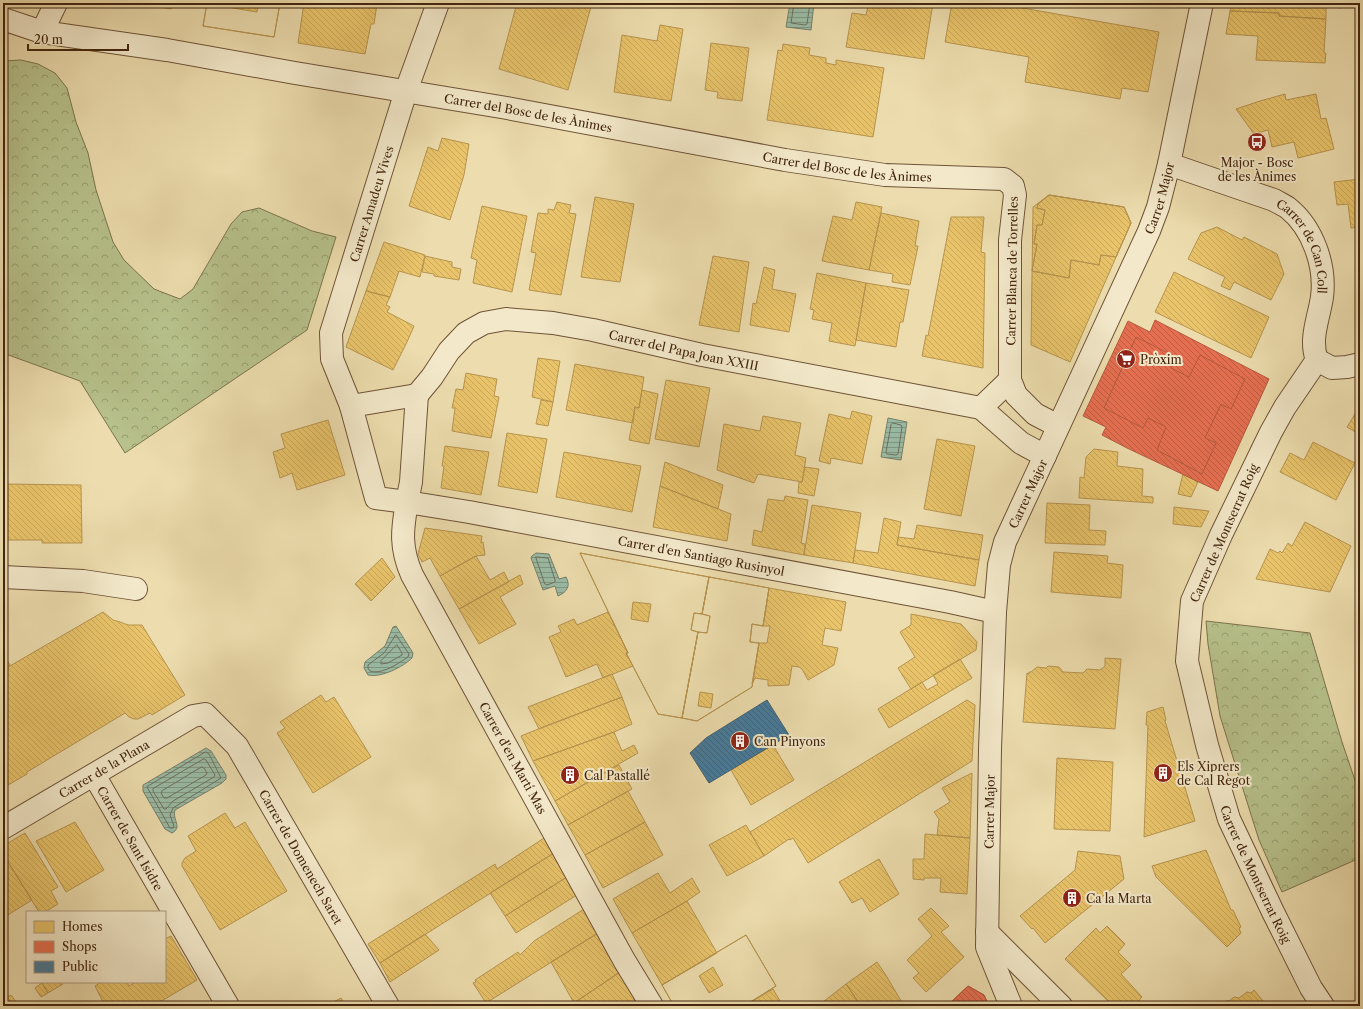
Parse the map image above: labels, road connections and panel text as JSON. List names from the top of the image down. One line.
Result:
{"streets":{"street":["Carrer del Bosc de les Ànimes","Carrer Major","Carrer Amadeu Vives","Carrer de Can Coll","Carrer Blanca de Torrelles","Carrer del Papa Joan XXIII","Carrer de Montserrat Roig","Carrer d'en Santiago Rusinyol","Carrer d'en Martí Mas","Carrer de la Plana","Carrer de Sant Isidre","Carrer de Domenech Saret"]},"crossings":[["Carrer del Bosc de les Ànimes","Carrer Amadeu Vives"],["Carrer del Bosc de les Ànimes","Carrer Blanca de Torrelles"],["Carrer Major","Carrer de Can Coll"],["Carrer Major","Carrer Blanca de Torrelles"],["Carrer Major","Carrer d'en Santiago Rusinyol"],["Carrer Amadeu Vives","Carrer d'en Santiago Rusinyol"],["Carrer Amadeu Vives","Carrer d'en Martí Mas"],["Carrer de Can Coll","Carrer de Montserrat Roig"],["Carrer del Papa Joan XXIII","Carrer d'en Martí Mas"],["Carrer d'en Santiago Rusinyol","Carrer d'en Martí Mas"],["Carrer de la Plana","Carrer de Sant Isidre"],["Carrer de la Plana","Carrer de Domenech Saret"]],"places":{"bus stop":["Major - Bosc de les Ànimes"],"supermarket":["Pròxim"],"building":["Can Pinyons","Els Xiprers de Cal Regot","Cal Pastallé","Ca la Marta"]},"legend":["Homes","Shops","Public"],"scale_bar":"20 m"}
